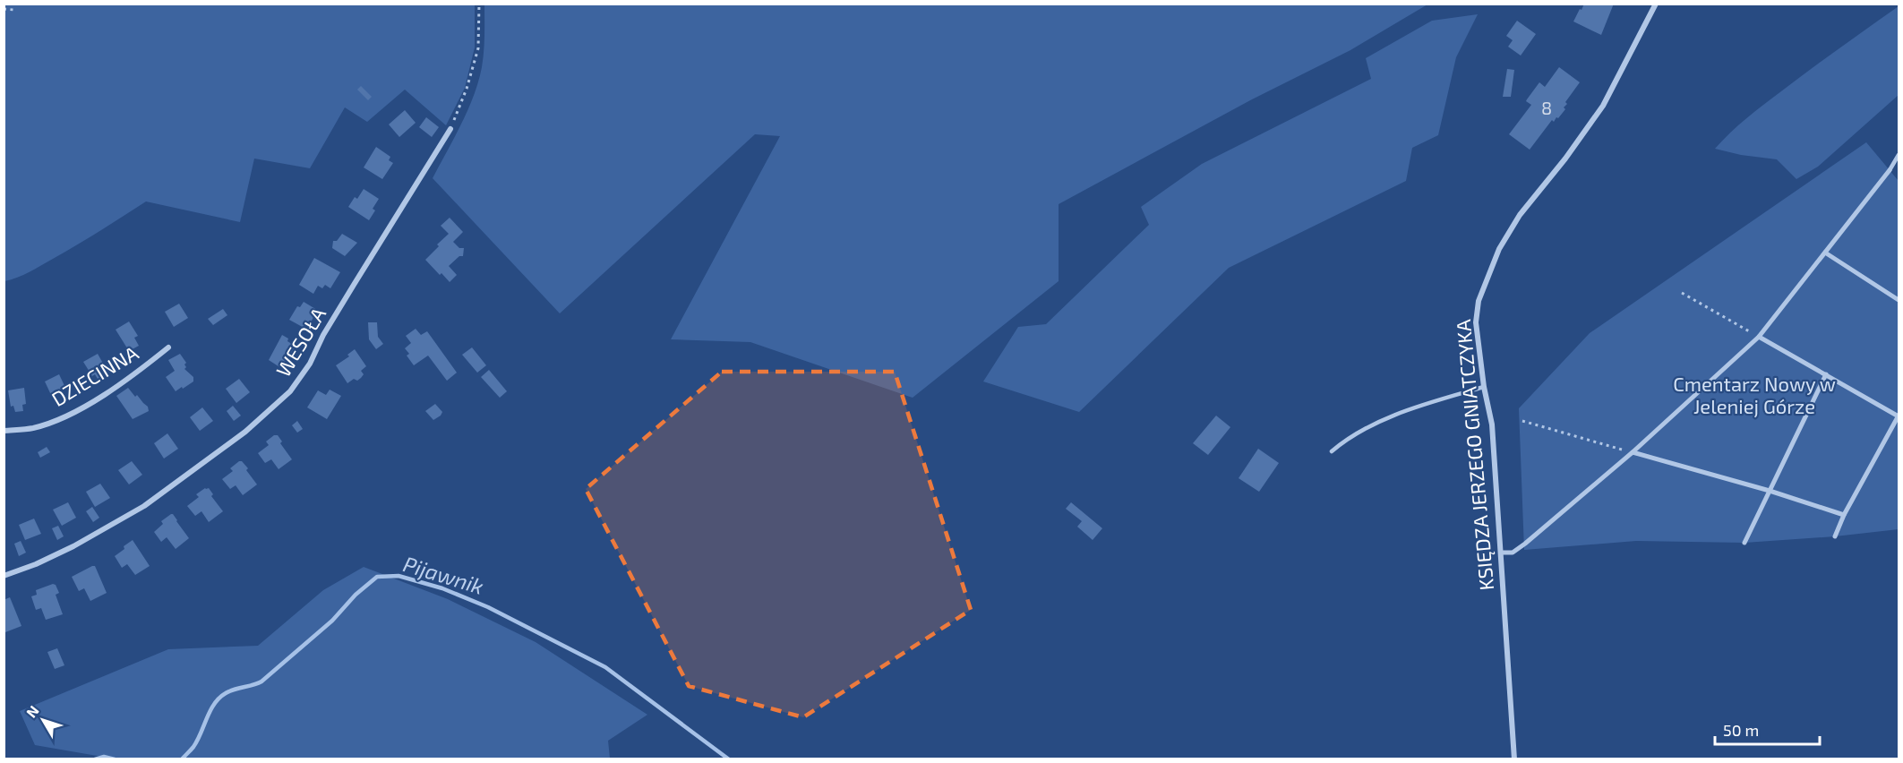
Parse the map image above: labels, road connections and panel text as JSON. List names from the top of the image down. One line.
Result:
{"streets":{"street":["WESOŁA","DZIECINNA","KSIĘDZA JERZEGO GNIATCZYKA"]},"water":["Pijawnik"],"parks":["Cmentarz Nowy w Jeleniej Górze"],"house_numbers":["8"],"scale_bar":"50 m","north":"top left"}
